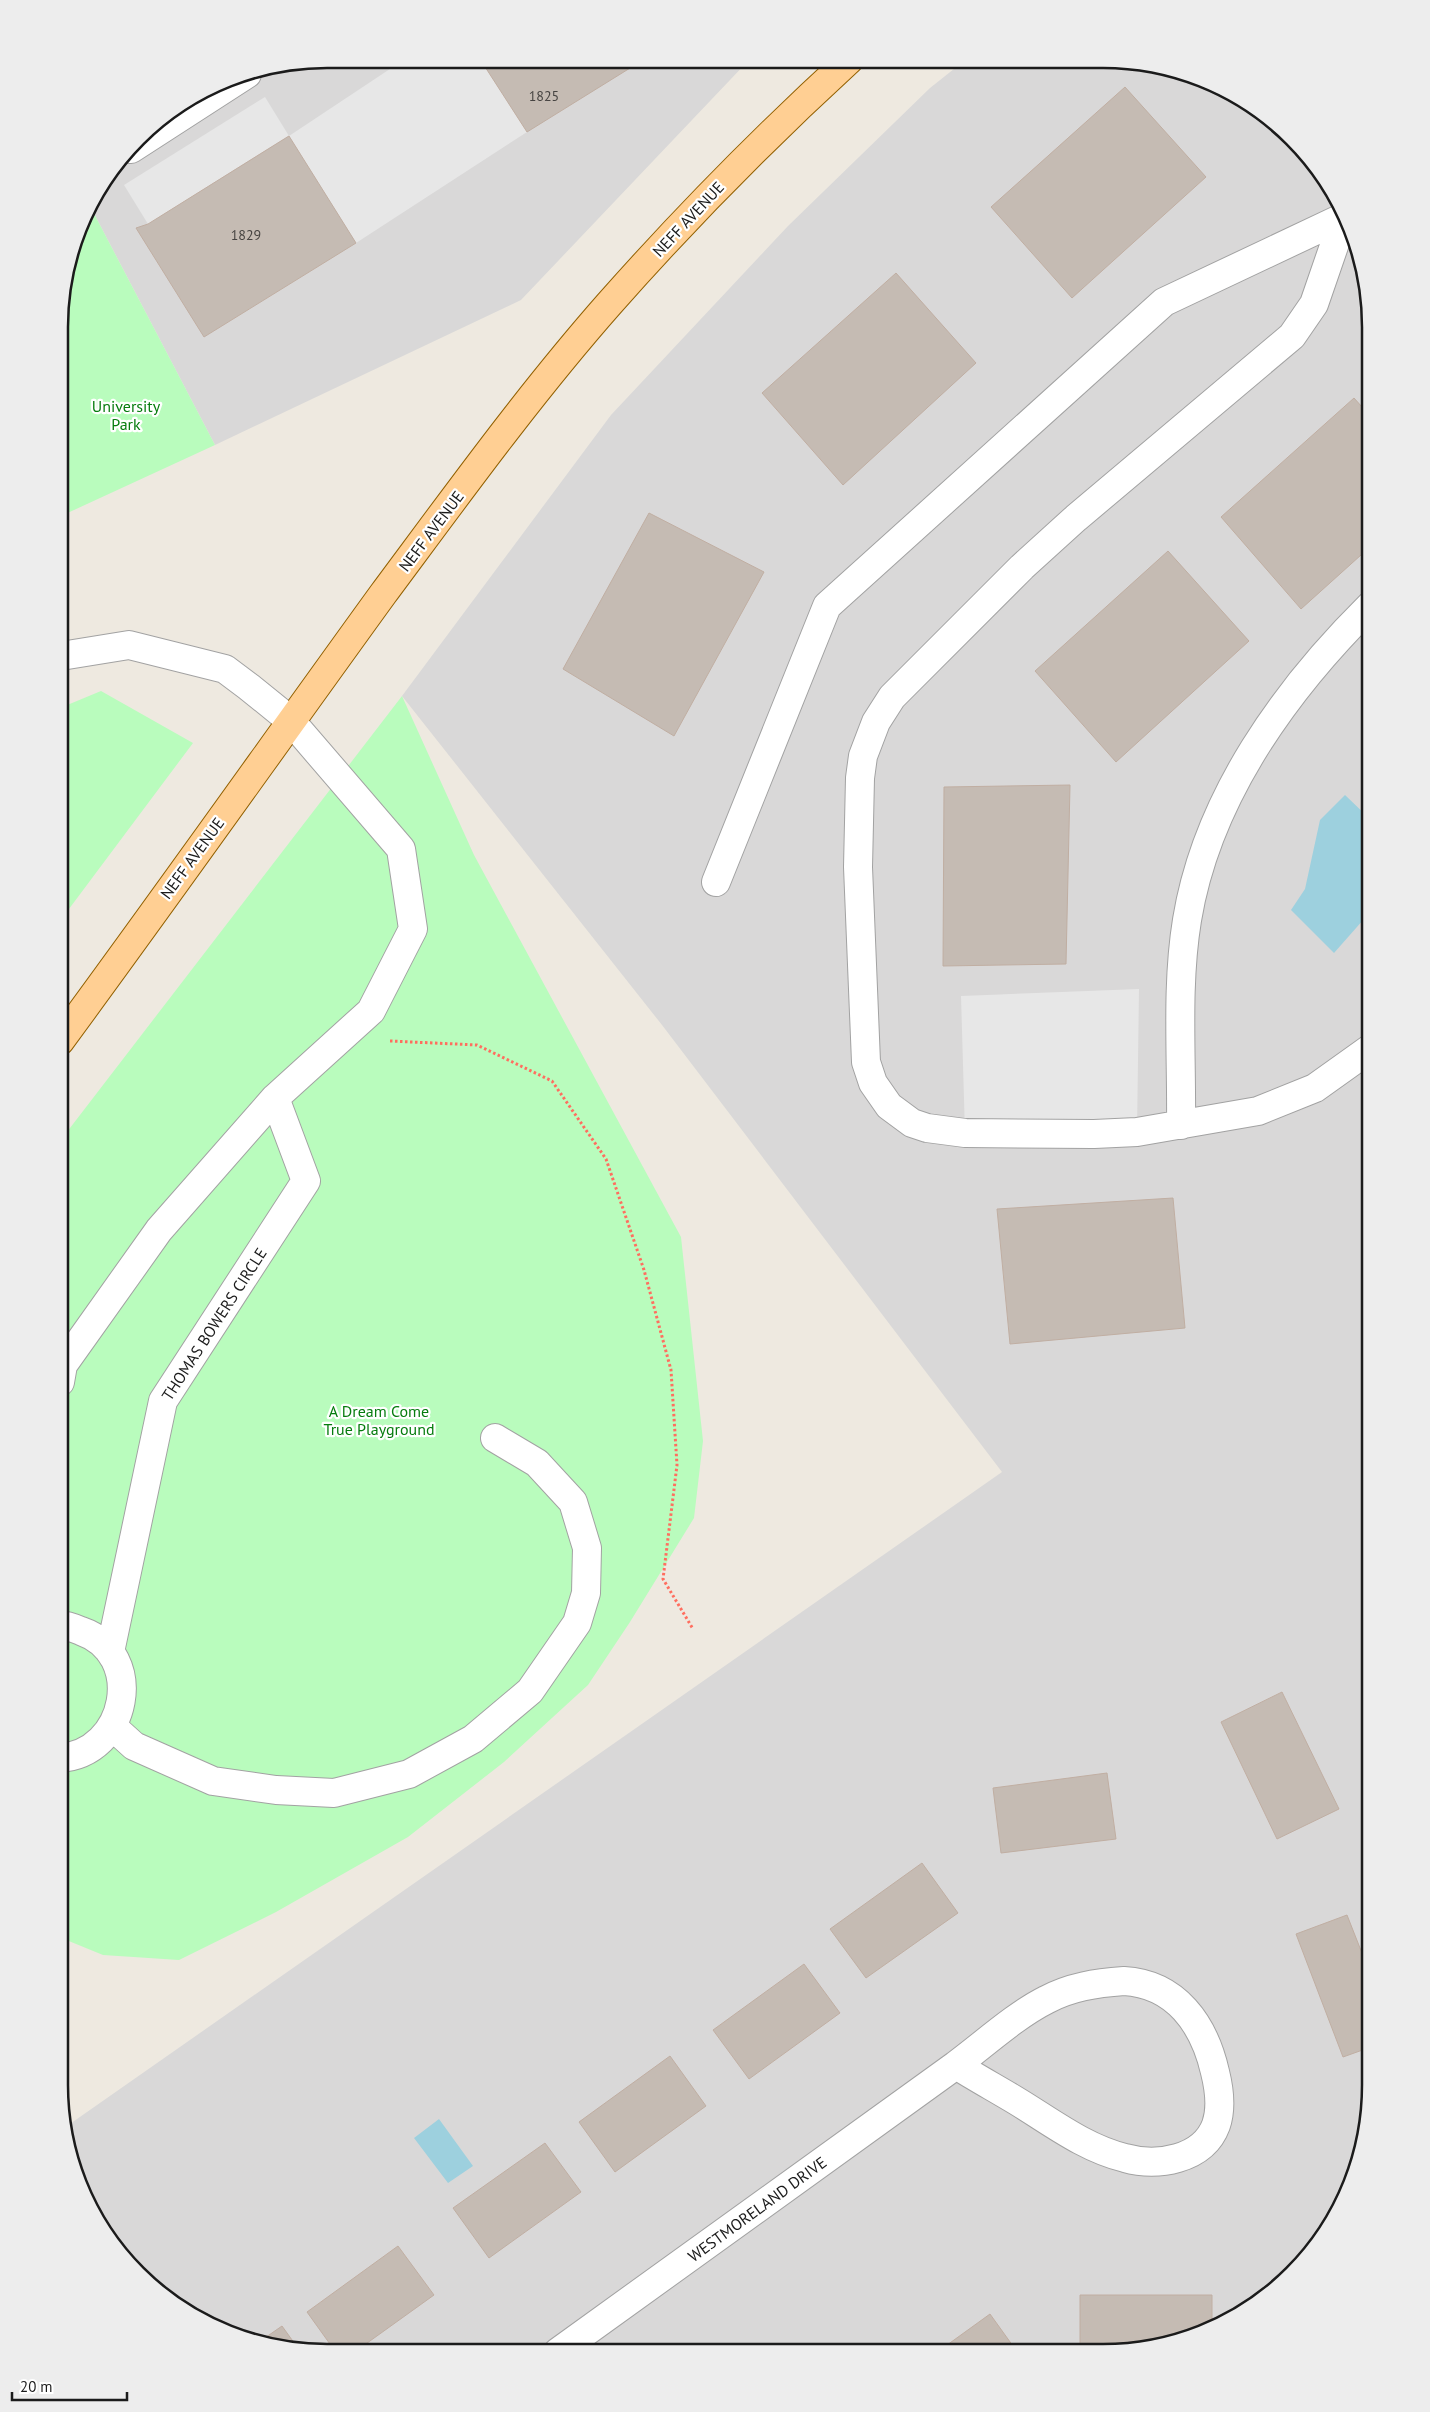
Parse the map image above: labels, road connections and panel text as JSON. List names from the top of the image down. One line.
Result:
{"streets":{"main road":["NEFF AVENUE"],"street":["THOMAS BOWERS CIRCLE","WESTMORELAND DRIVE"]},"parks":["University Park","A Dream Come True Playground"],"house_numbers":["1825","1829"],"scale_bar":"20 m"}
